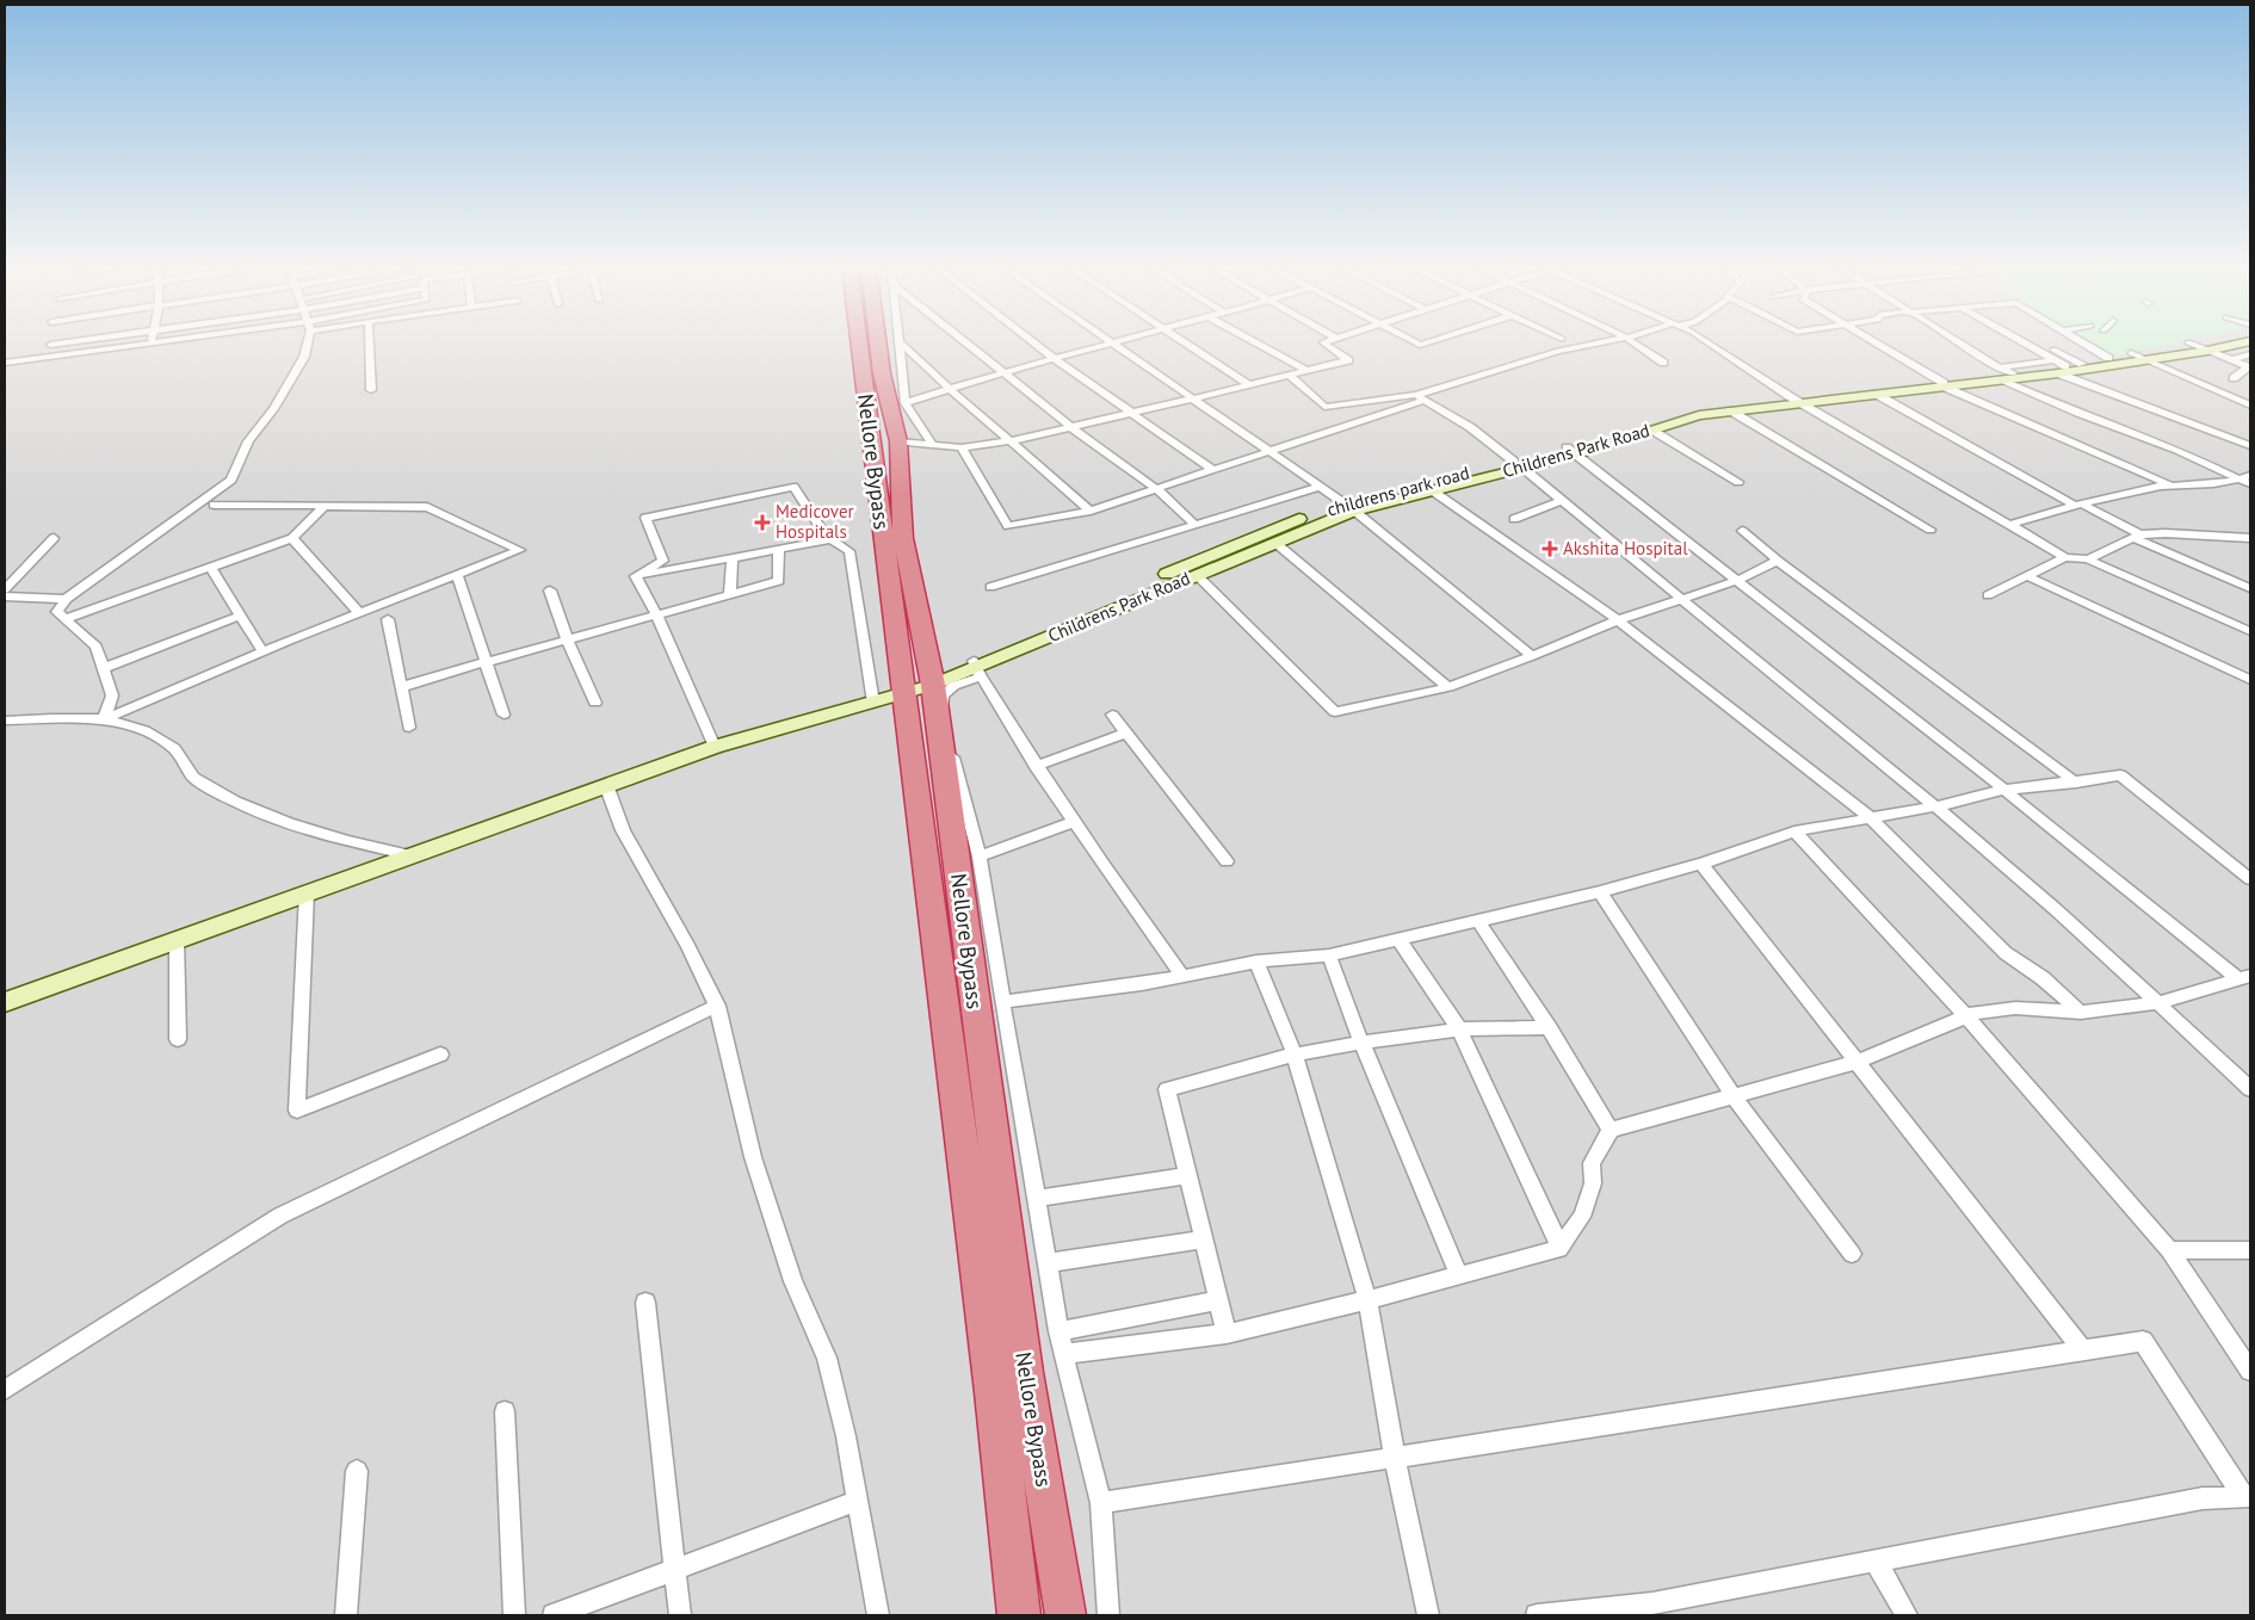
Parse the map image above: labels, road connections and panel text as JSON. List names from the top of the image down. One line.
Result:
{"streets":{"highway":["Nellore Bypass"],"street":["Childrens Park Road","childrens park road"]},"crossings":[["Childrens Park Road","Nellore Bypass"],["Childrens Park Road","childrens park road"]],"places":{"health":["Medicover Hospitals","Akshita Hospital"]}}
